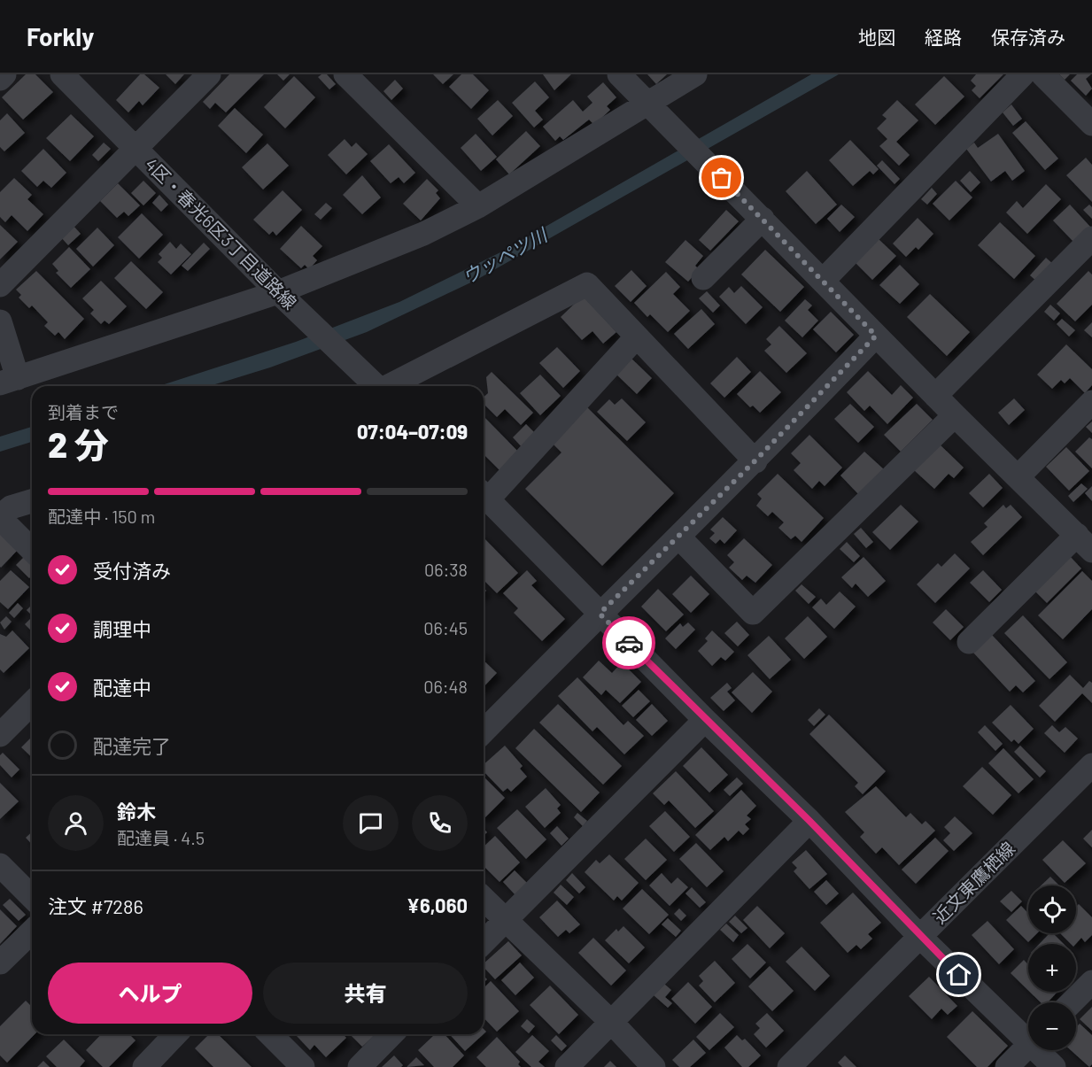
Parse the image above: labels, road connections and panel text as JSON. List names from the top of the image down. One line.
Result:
{"streets":{"street":["4区・春光6区3丁目道路線","近文東鷹栖線"]},"water":["ウッペツ川"],"page":{"header":"Forkly","nav":["地図","経路","保存済み"],"heading":["2 分","到着まで","07:04–07:09"],"panel":["鈴木","配達員 · 4.5","注文 #7286","¥6,060"],"bar":"配達中 · 150 m","list":[["受付済み","06:38"],["調理中","06:45"],["配達中","06:48"],"配達完了"],"map_buttons":["+","−"],"buttons":["ヘルプ","共有"]}}
